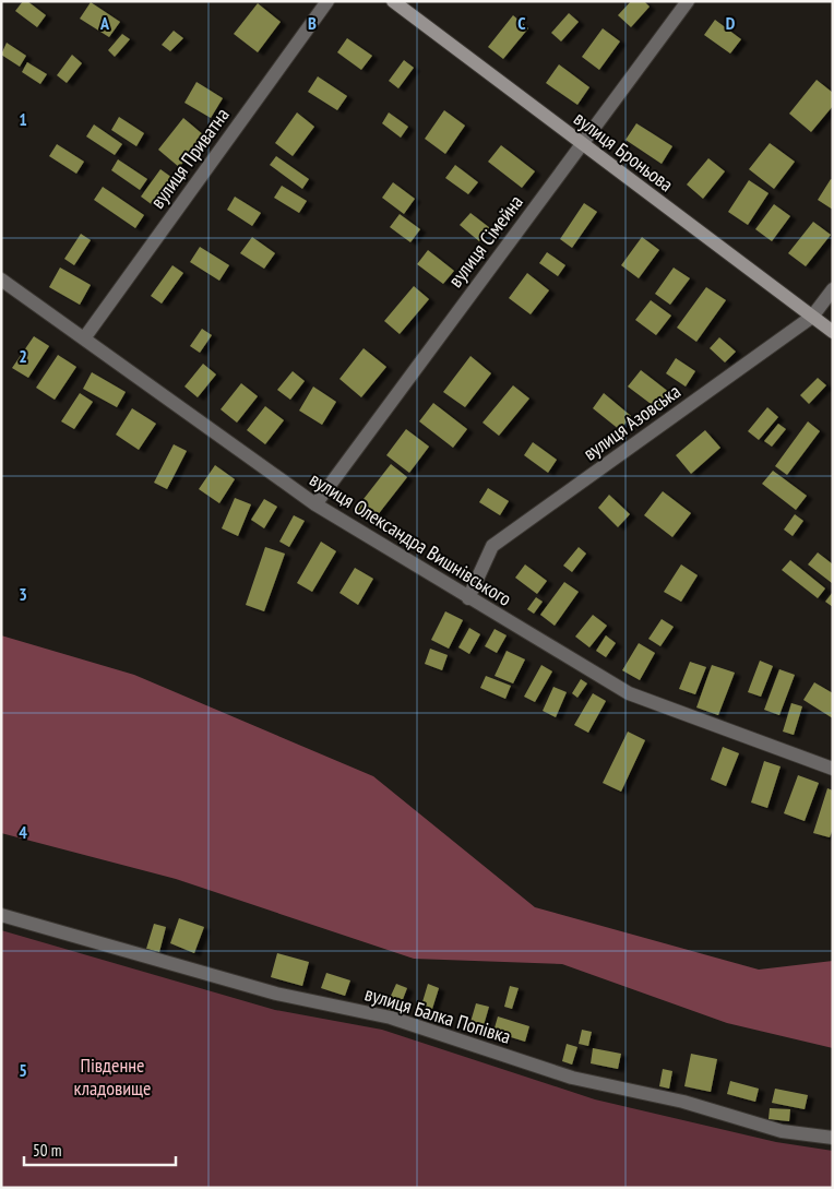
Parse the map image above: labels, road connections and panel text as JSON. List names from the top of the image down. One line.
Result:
{"streets":{"street":["вулиця Броньова","вулиця Приватна","вулиця Сімейна","вулиця Азовська","вулиця Олександра Вишнівського","вулиця Балка Попівка"]},"crossings":[["вулиця Броньова","вулиця Сімейна"],["вулиця Броньова","вулиця Азовська"],["вулиця Приватна","вулиця Олександра Вишнівського"],["вулиця Сімейна","вулиця Олександра Вишнівського"],["вулиця Азовська","вулиця Олександра Вишнівського"]],"parks":["Південне кладовище"],"scale_bar":"50 m","grid":{"columns":["A","B","C","D"],"rows":["1","2","3","4","5"]}}
